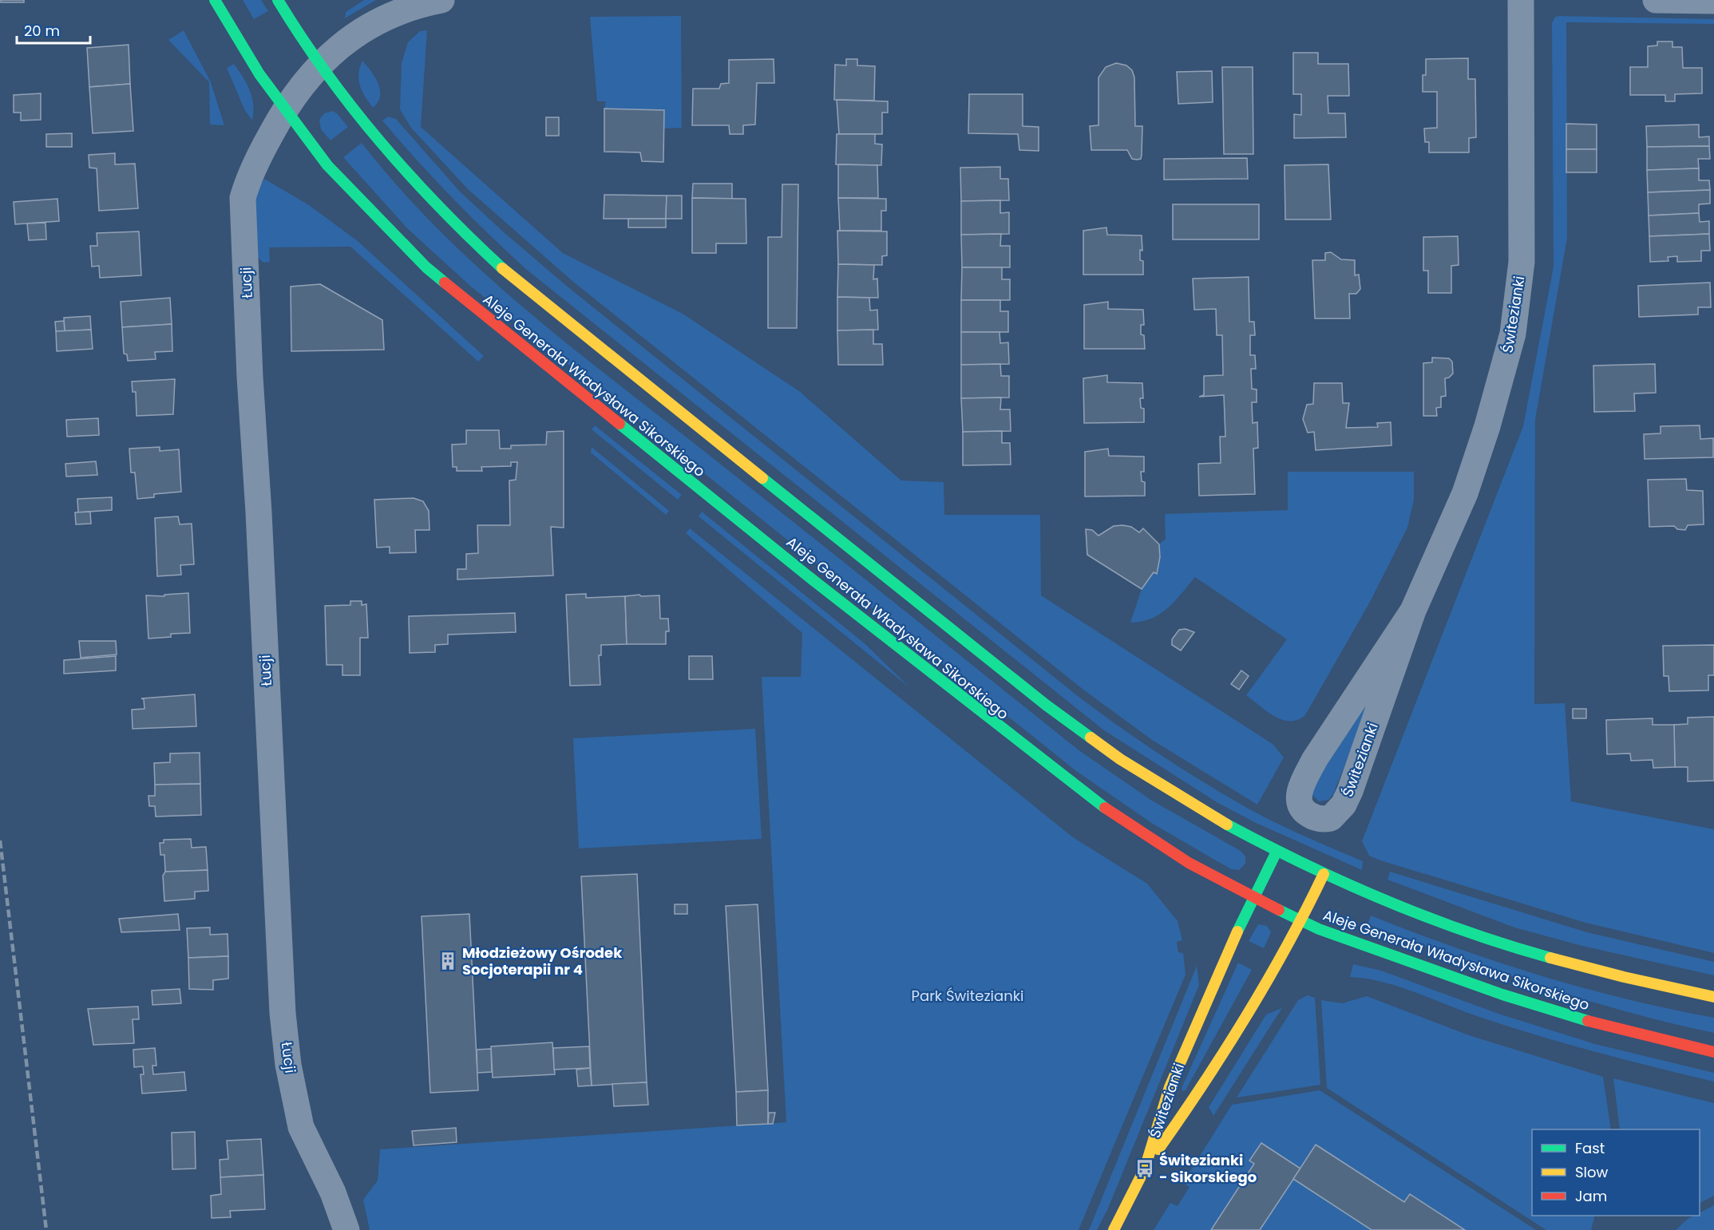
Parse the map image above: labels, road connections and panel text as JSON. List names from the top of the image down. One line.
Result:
{"streets":{"main road":["Świtezianki","Aleje Generała Władysława Sikorskiego"],"street":["Łucji"]},"crossings":[["Łucji","Aleje Generała Władysława Sikorskiego"],["Świtezianki","Aleje Generała Władysława Sikorskiego"]],"parks":["Park Świtezianki"],"places":{"building":["Młodzieżowy Ośrodek Socjoterapii nr 4"],"bus stop":["Świtezianki - Sikorskiego"]},"legend":["Fast","Slow","Jam"],"scale_bar":"20 m"}
